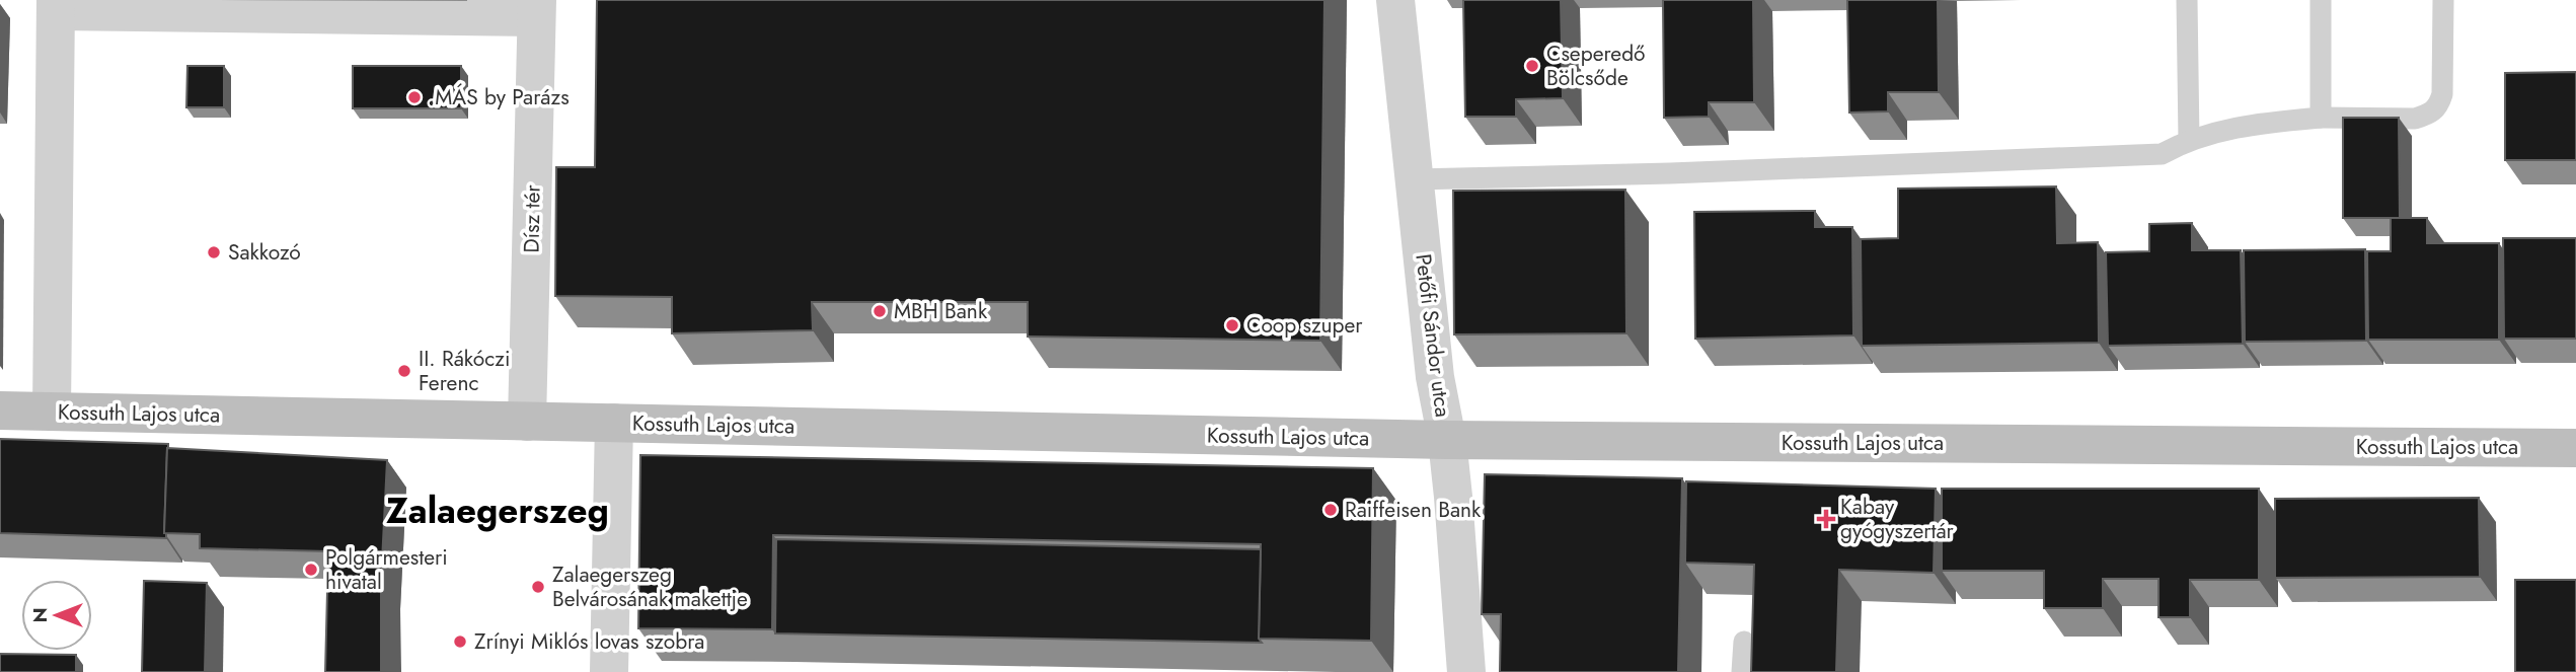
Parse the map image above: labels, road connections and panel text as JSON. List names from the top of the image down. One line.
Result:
{"streets":{"street":["Dísz tér","Petőfi Sándor utca","Kossuth Lajos utca"]},"crossings":[["Dísz tér","Kossuth Lajos utca"],["Petőfi Sándor utca","Kossuth Lajos utca"]],"districts":["Zalaegerszeg"],"places":{"other":["Cseperedő Bölcsőde",".MÁS by Parázs","Sakkozó","MBH Bank","Coop szuper","II. Rákóczi Ferenc","Raiffeisen Bank","Polgármesteri hivatal","Zalaegerszeg Belvárosának makettje","Zrínyi Miklós lovas szobra"],"health":["Kabay gyógyszertár"]},"north":"left"}
